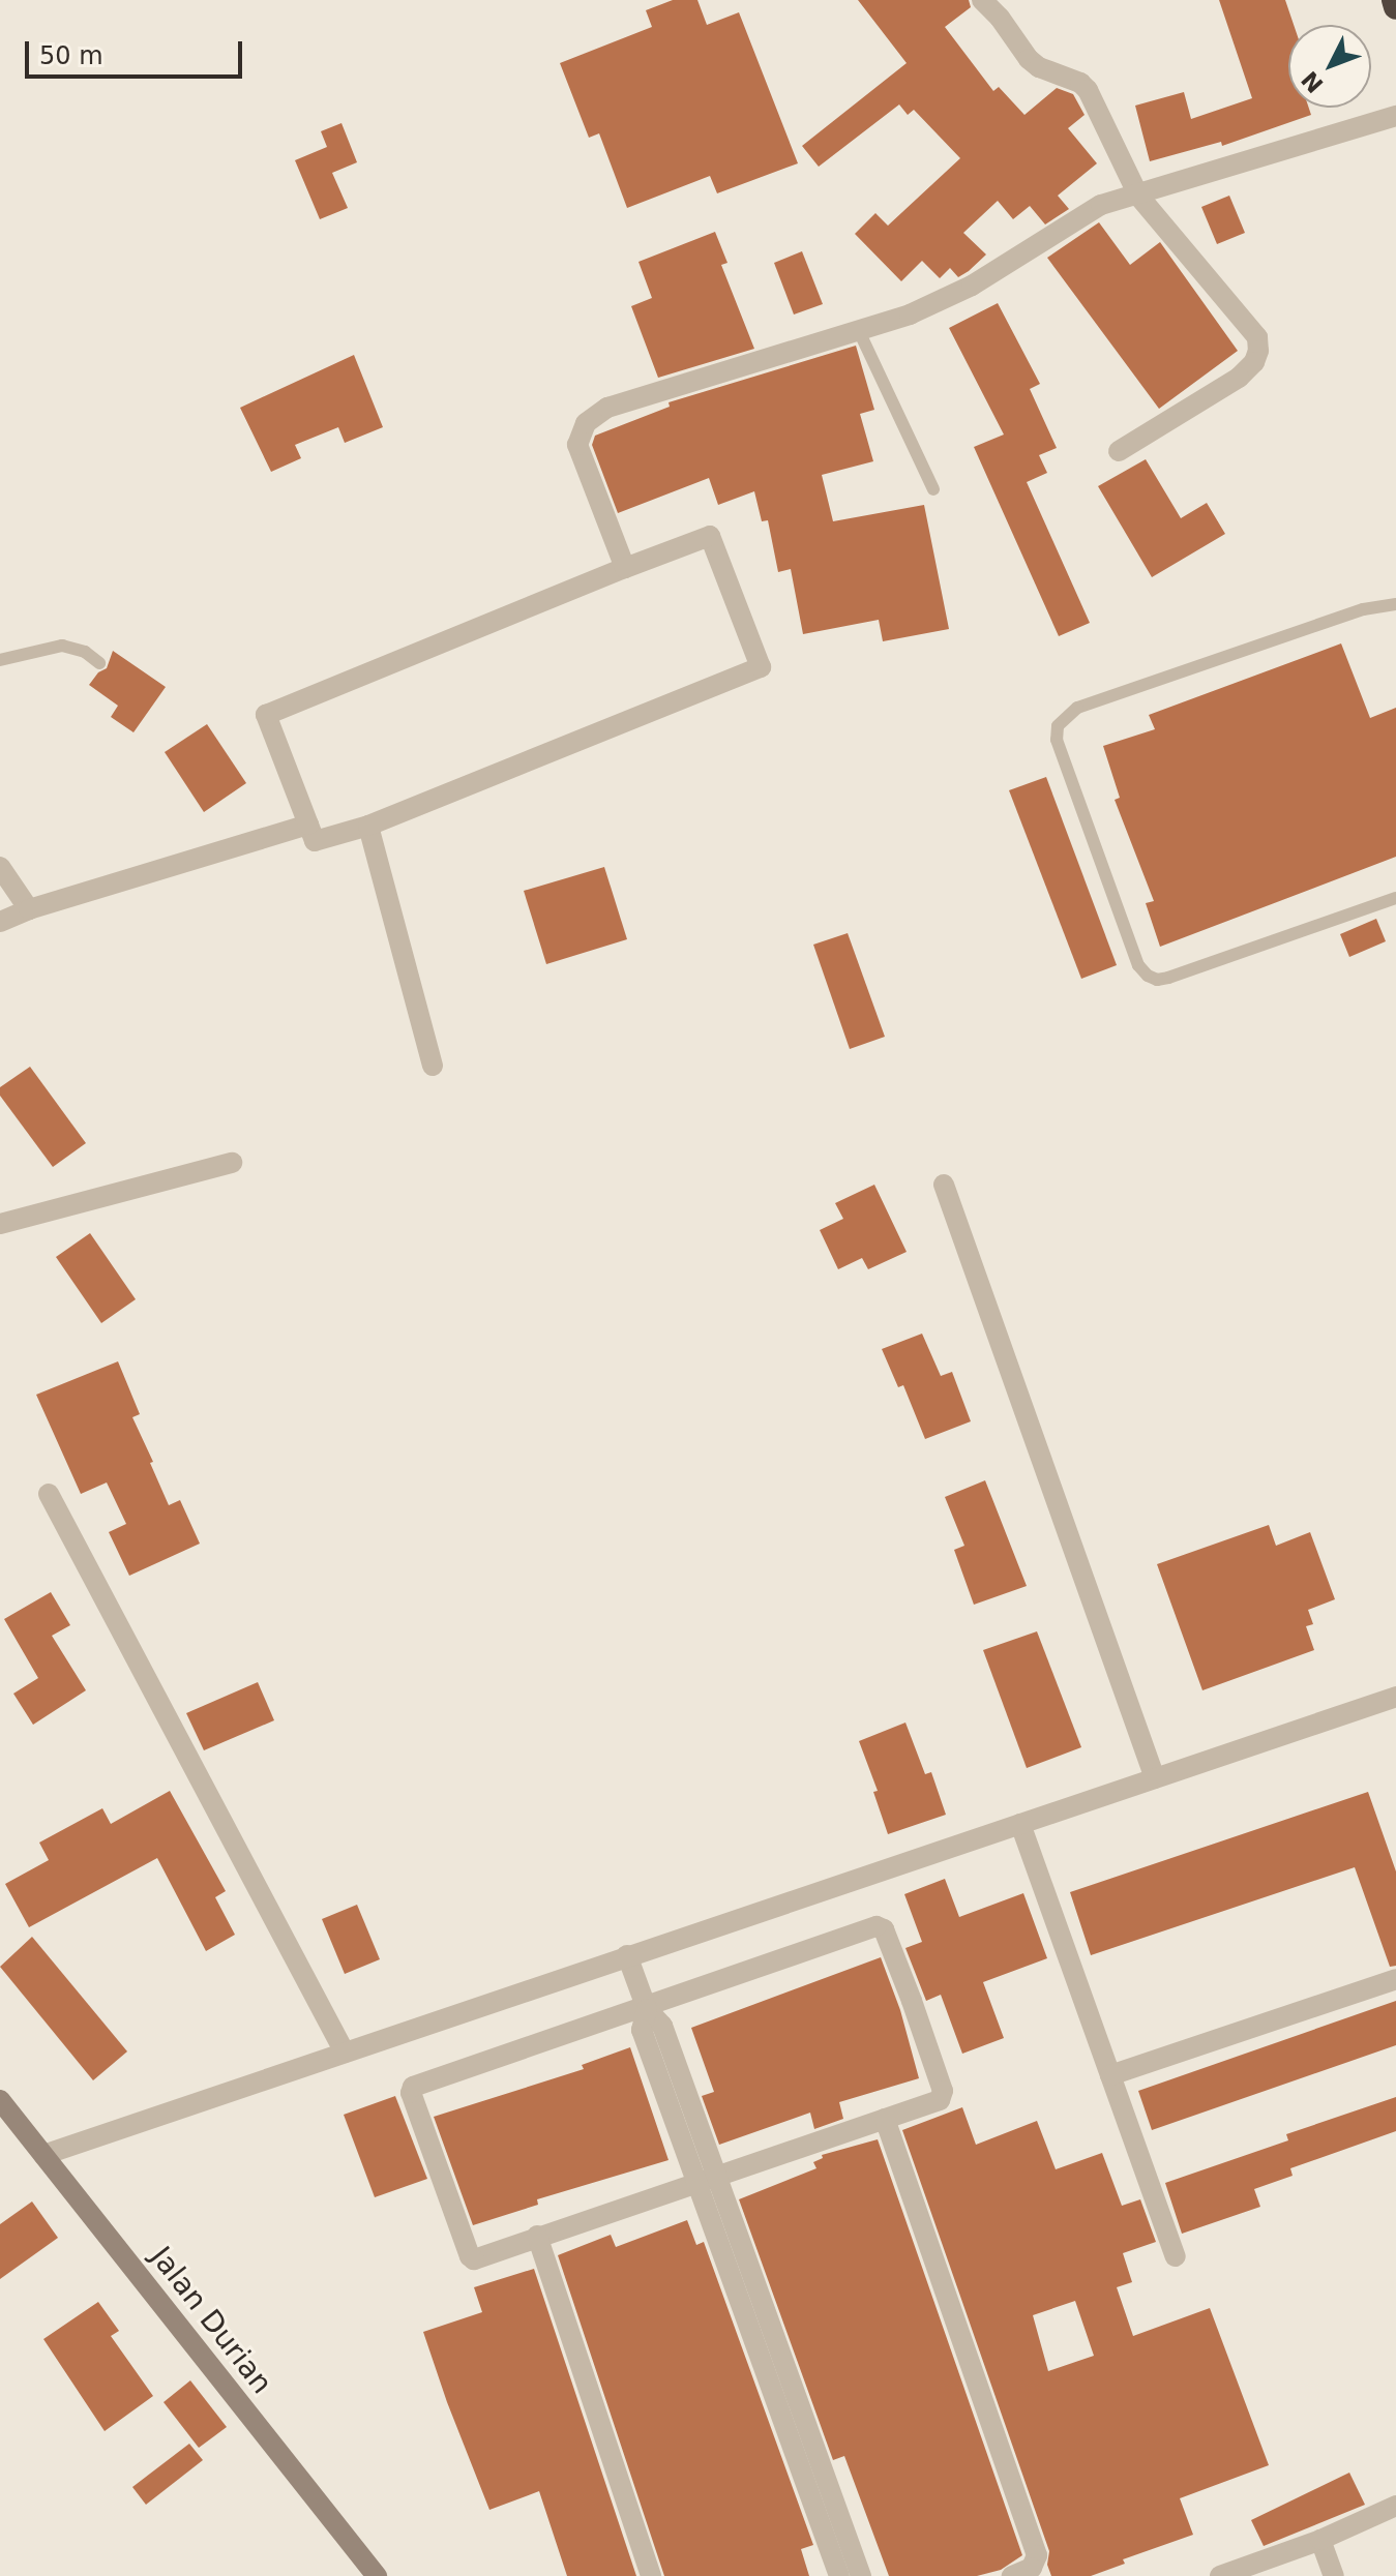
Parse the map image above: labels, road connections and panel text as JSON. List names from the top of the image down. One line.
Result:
{"streets":{"street":["Jalan Durian"]},"scale_bar":"50 m","north":"bottom left"}
